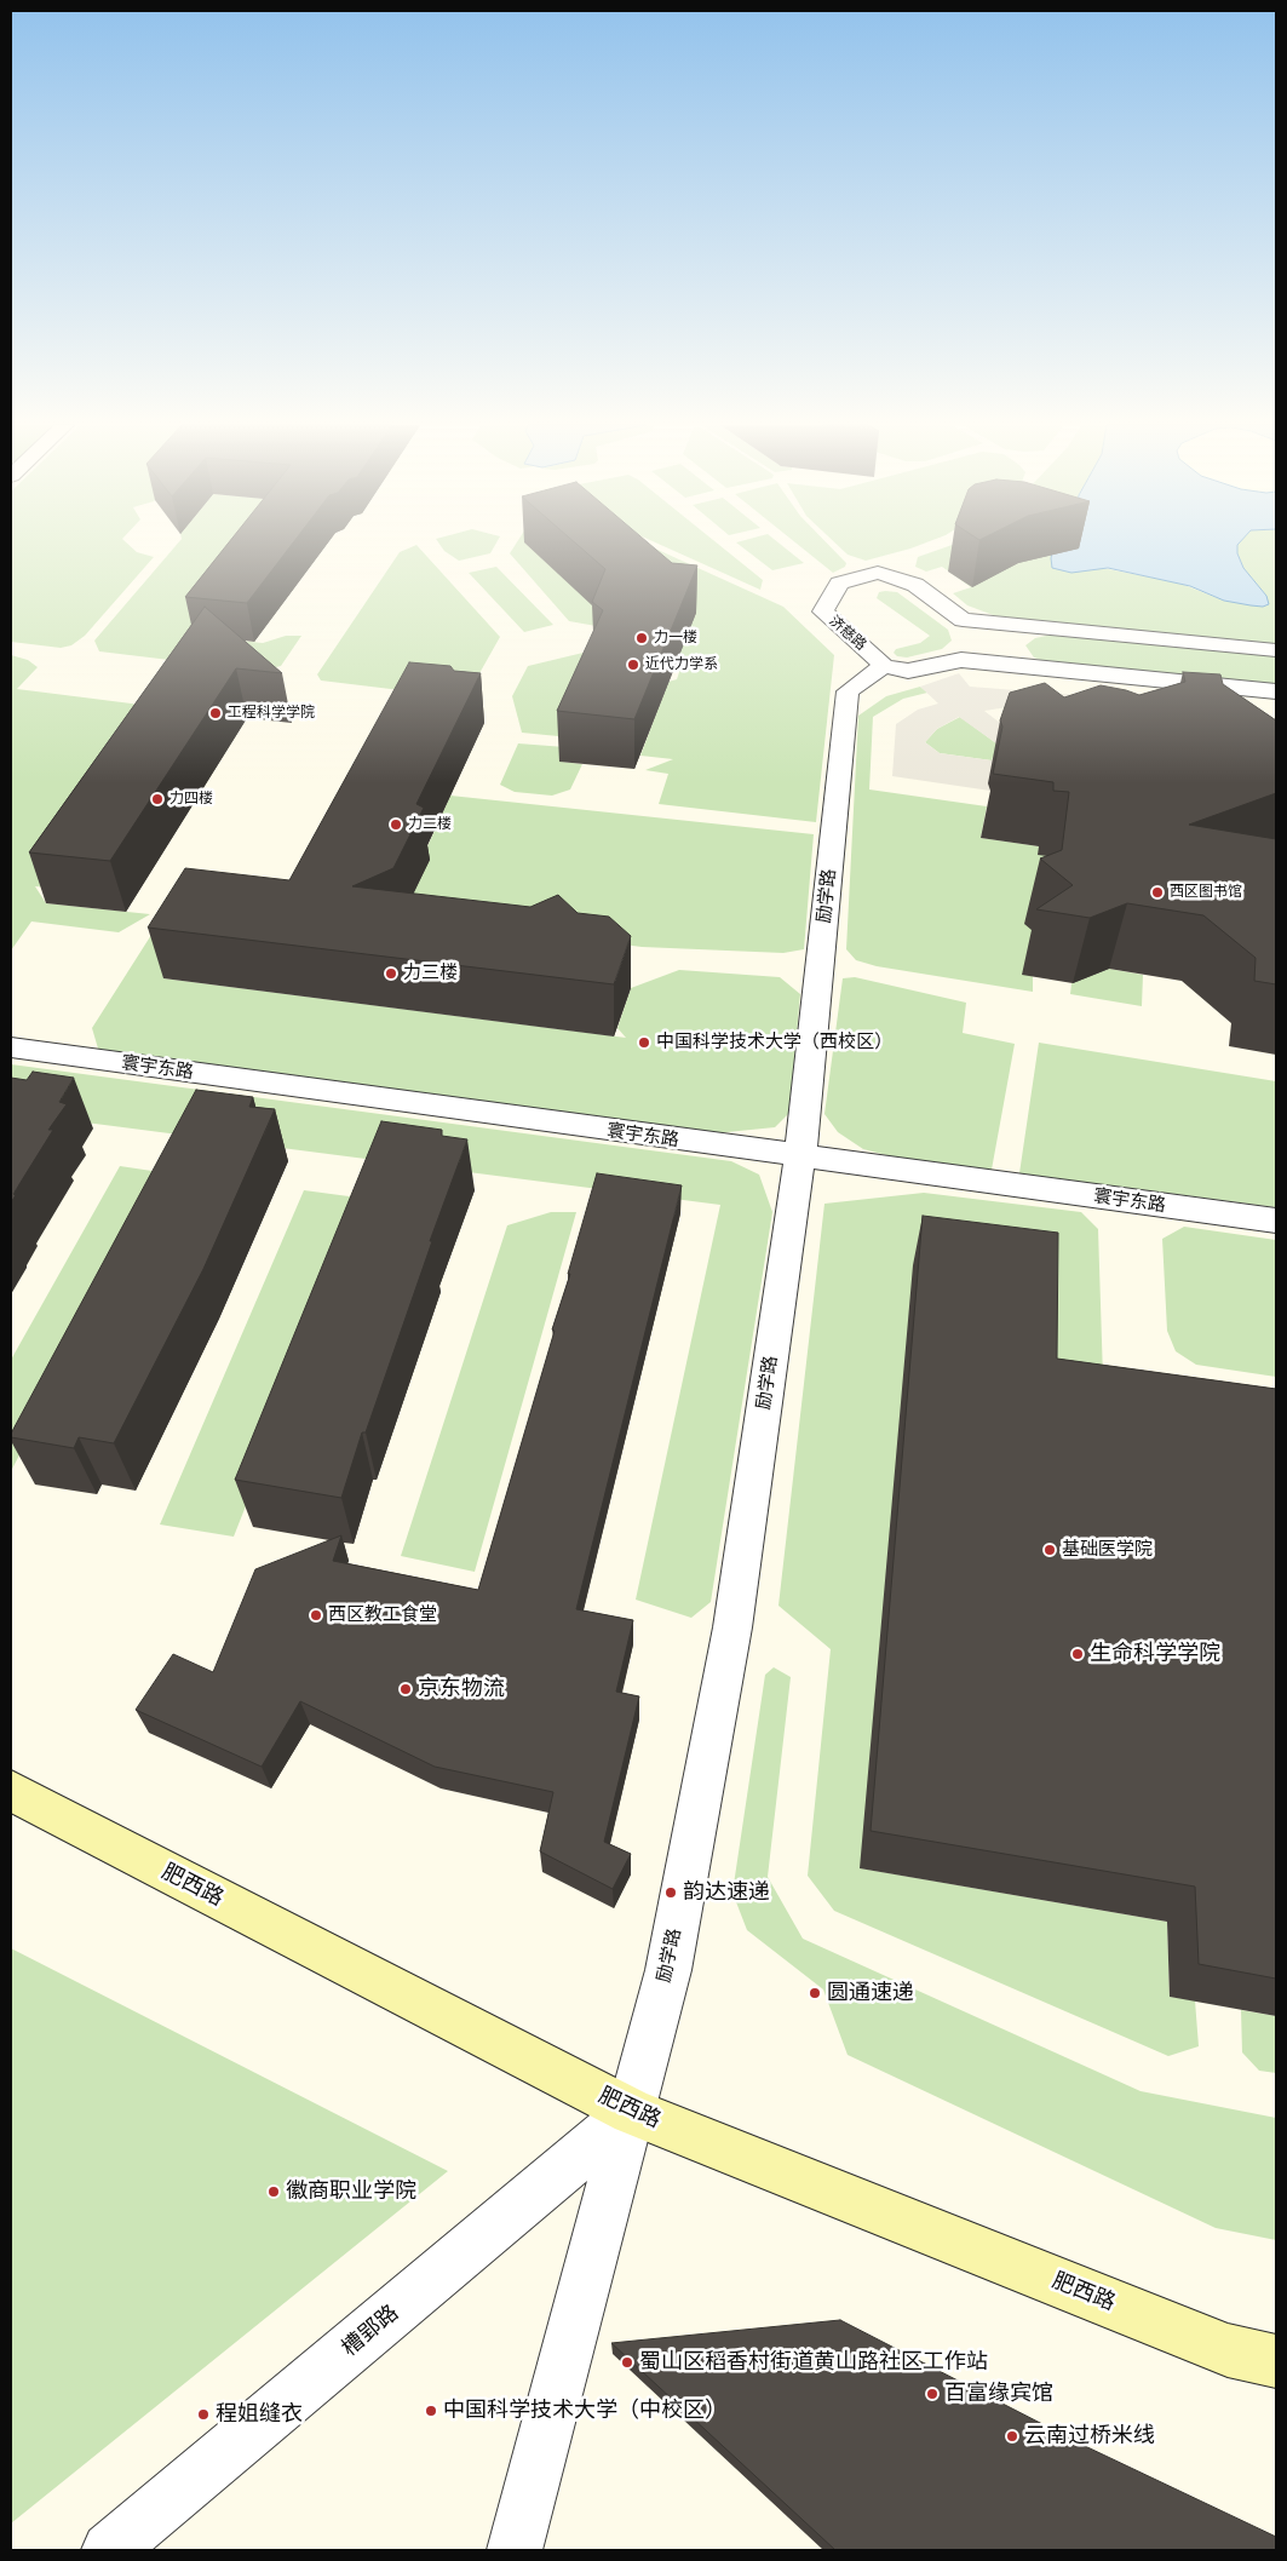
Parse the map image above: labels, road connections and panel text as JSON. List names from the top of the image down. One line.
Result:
{"streets":{"main road":["肥西路"],"street":["济慈路","励学路","寰宇东路","槽郢路"]},"crossings":[["济慈路","励学路"],["励学路","寰宇东路"],["励学路","肥西路"],["励学路","槽郢路"],["肥西路","槽郢路"]],"places":["力一楼","近代力学系","工程科学学院","力四楼","力二楼","西区图书馆","力三楼","中国科学技术大学（西校区）","基础医学院","西区教工食堂","生命科学学院","京东物流","韵达速递","圆通速递","徽商职业学院","蜀山区稻香村街道黄山路社区工作站","百富缘宾馆","中国科学技术大学（中校区）","程姐缝衣","云南过桥米线"]}
